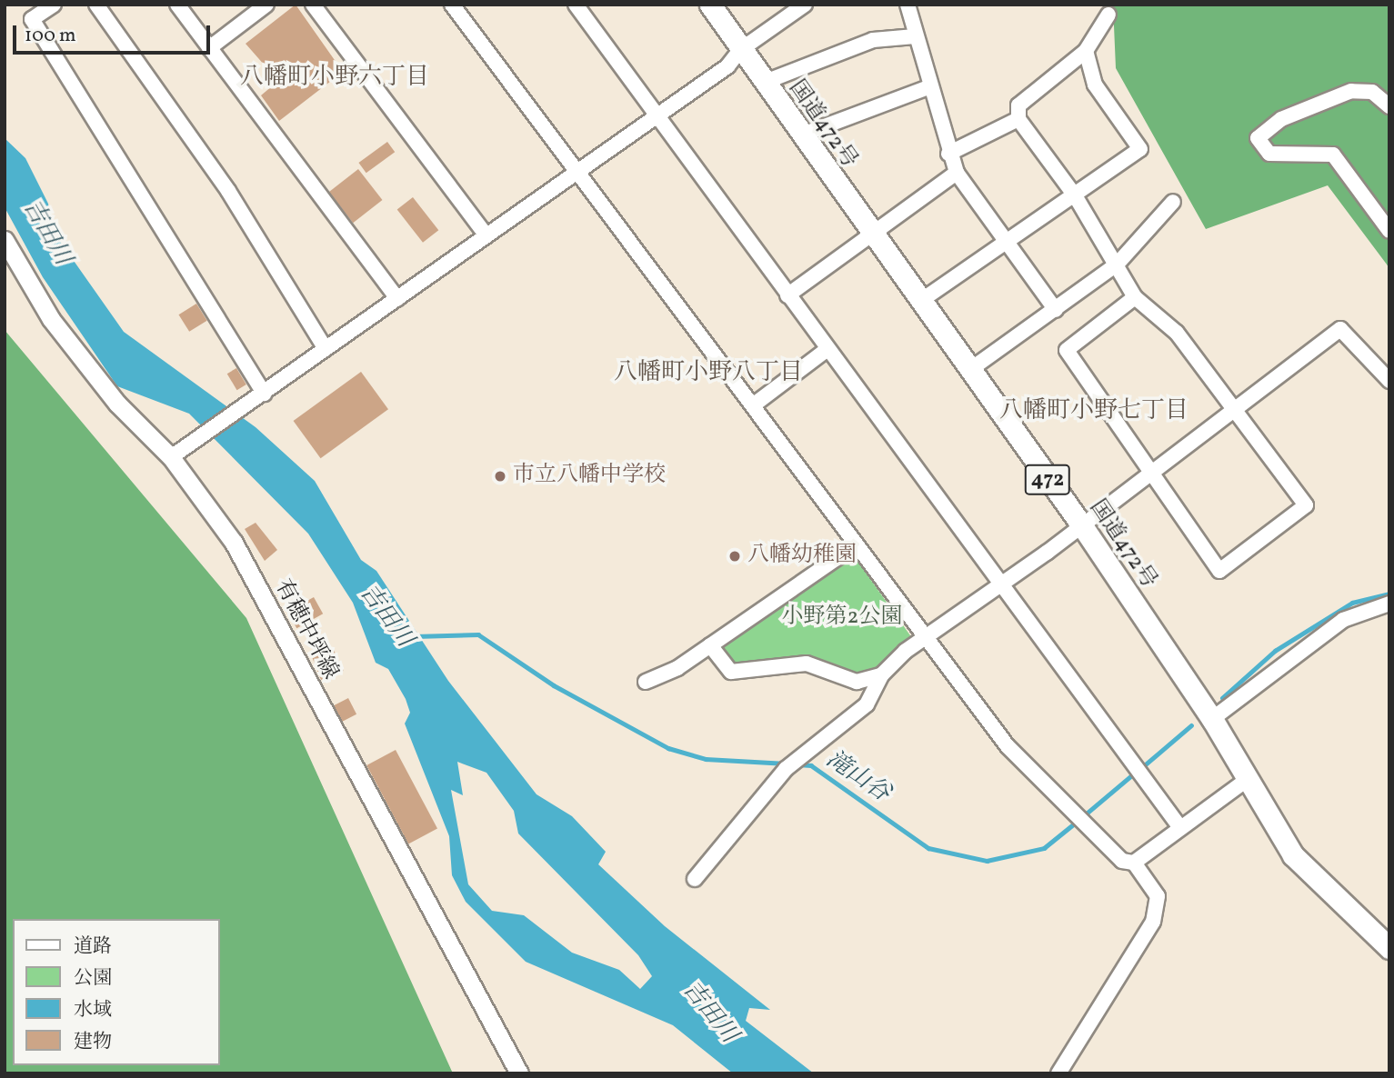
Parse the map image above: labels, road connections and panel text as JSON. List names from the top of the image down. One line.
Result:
{"streets":{"highway":["国道472号","472"],"main road":["有穂中坪線"]},"districts":["八幡町小野六丁目","八幡町小野八丁目","八幡町小野七丁目"],"water":["吉田川","滝山谷"],"parks":["小野第2公園"],"places":["市立八幡中学校","八幡幼稚園"],"legend":["道路","公園","水域","建物"],"scale_bar":"100 m"}
